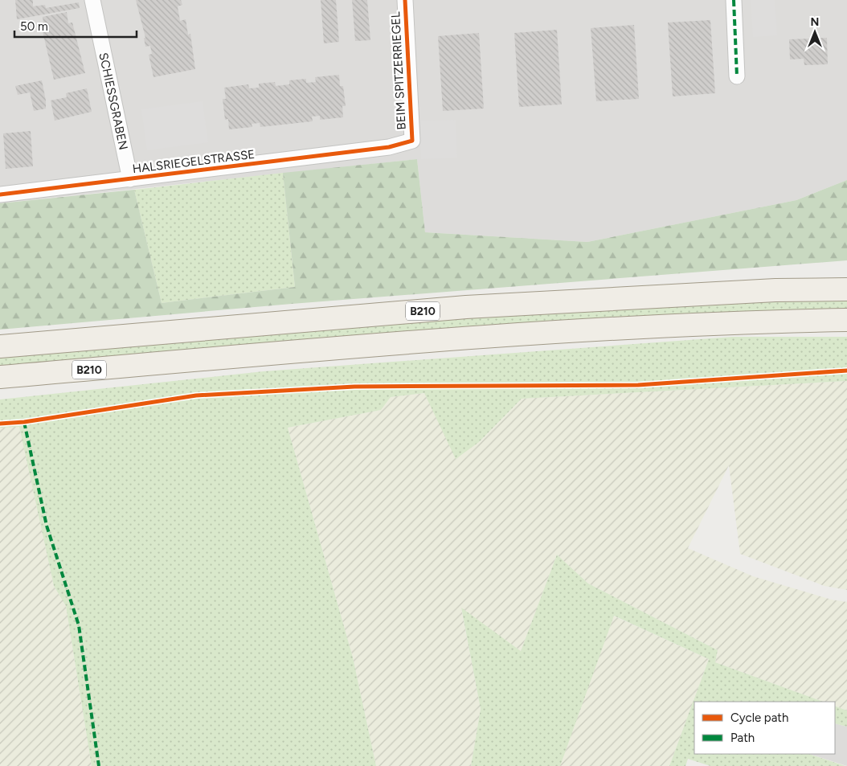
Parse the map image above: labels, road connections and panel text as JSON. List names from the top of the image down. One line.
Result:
{"streets":{"main road":["B210"],"street":["BEIM SPITZERRIEGEL","SCHIESSGRABEN","HALSRIEGELSTRASSE"]},"crossings":[["BEIM SPITZERRIEGEL","HALSRIEGELSTRASSE"],["SCHIESSGRABEN","HALSRIEGELSTRASSE"]],"legend":["Cycle path","Path"],"scale_bar":"50 m","north":"top"}
